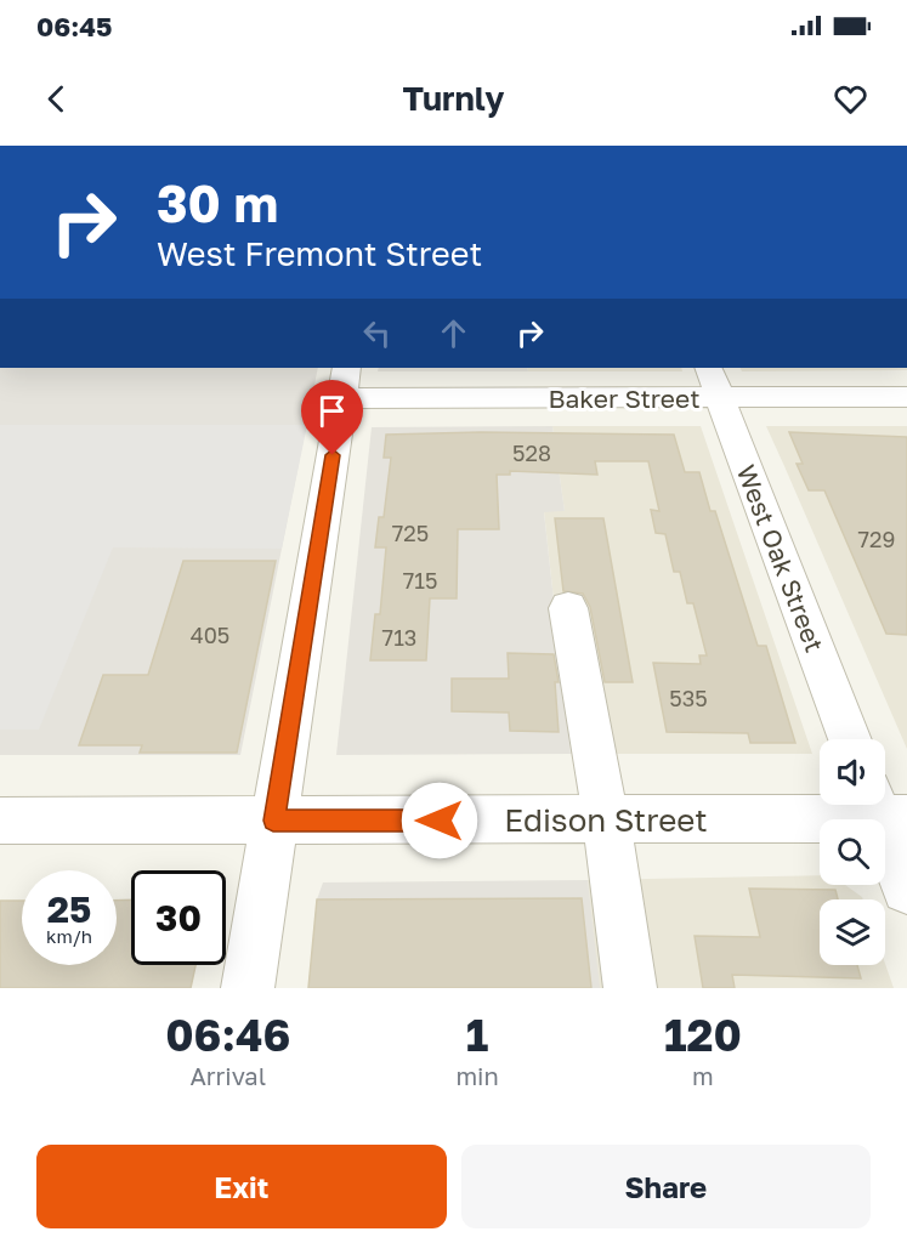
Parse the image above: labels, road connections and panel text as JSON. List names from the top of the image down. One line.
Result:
{"streets":{"street":["Baker Street","West Oak Street","Edison Street"]},"crossings":[["Baker Street","West Oak Street"]],"house_numbers":["528","725","729","715","405","713","535"],"page":{"status":"06:45","header":"Turnly","turn":["30 m","West Fremont Street"],"speed":"25 km/h","limit":"30","eta":["06:46","Arrival","1","min","120","m"],"buttons":["Exit","Share"]}}
